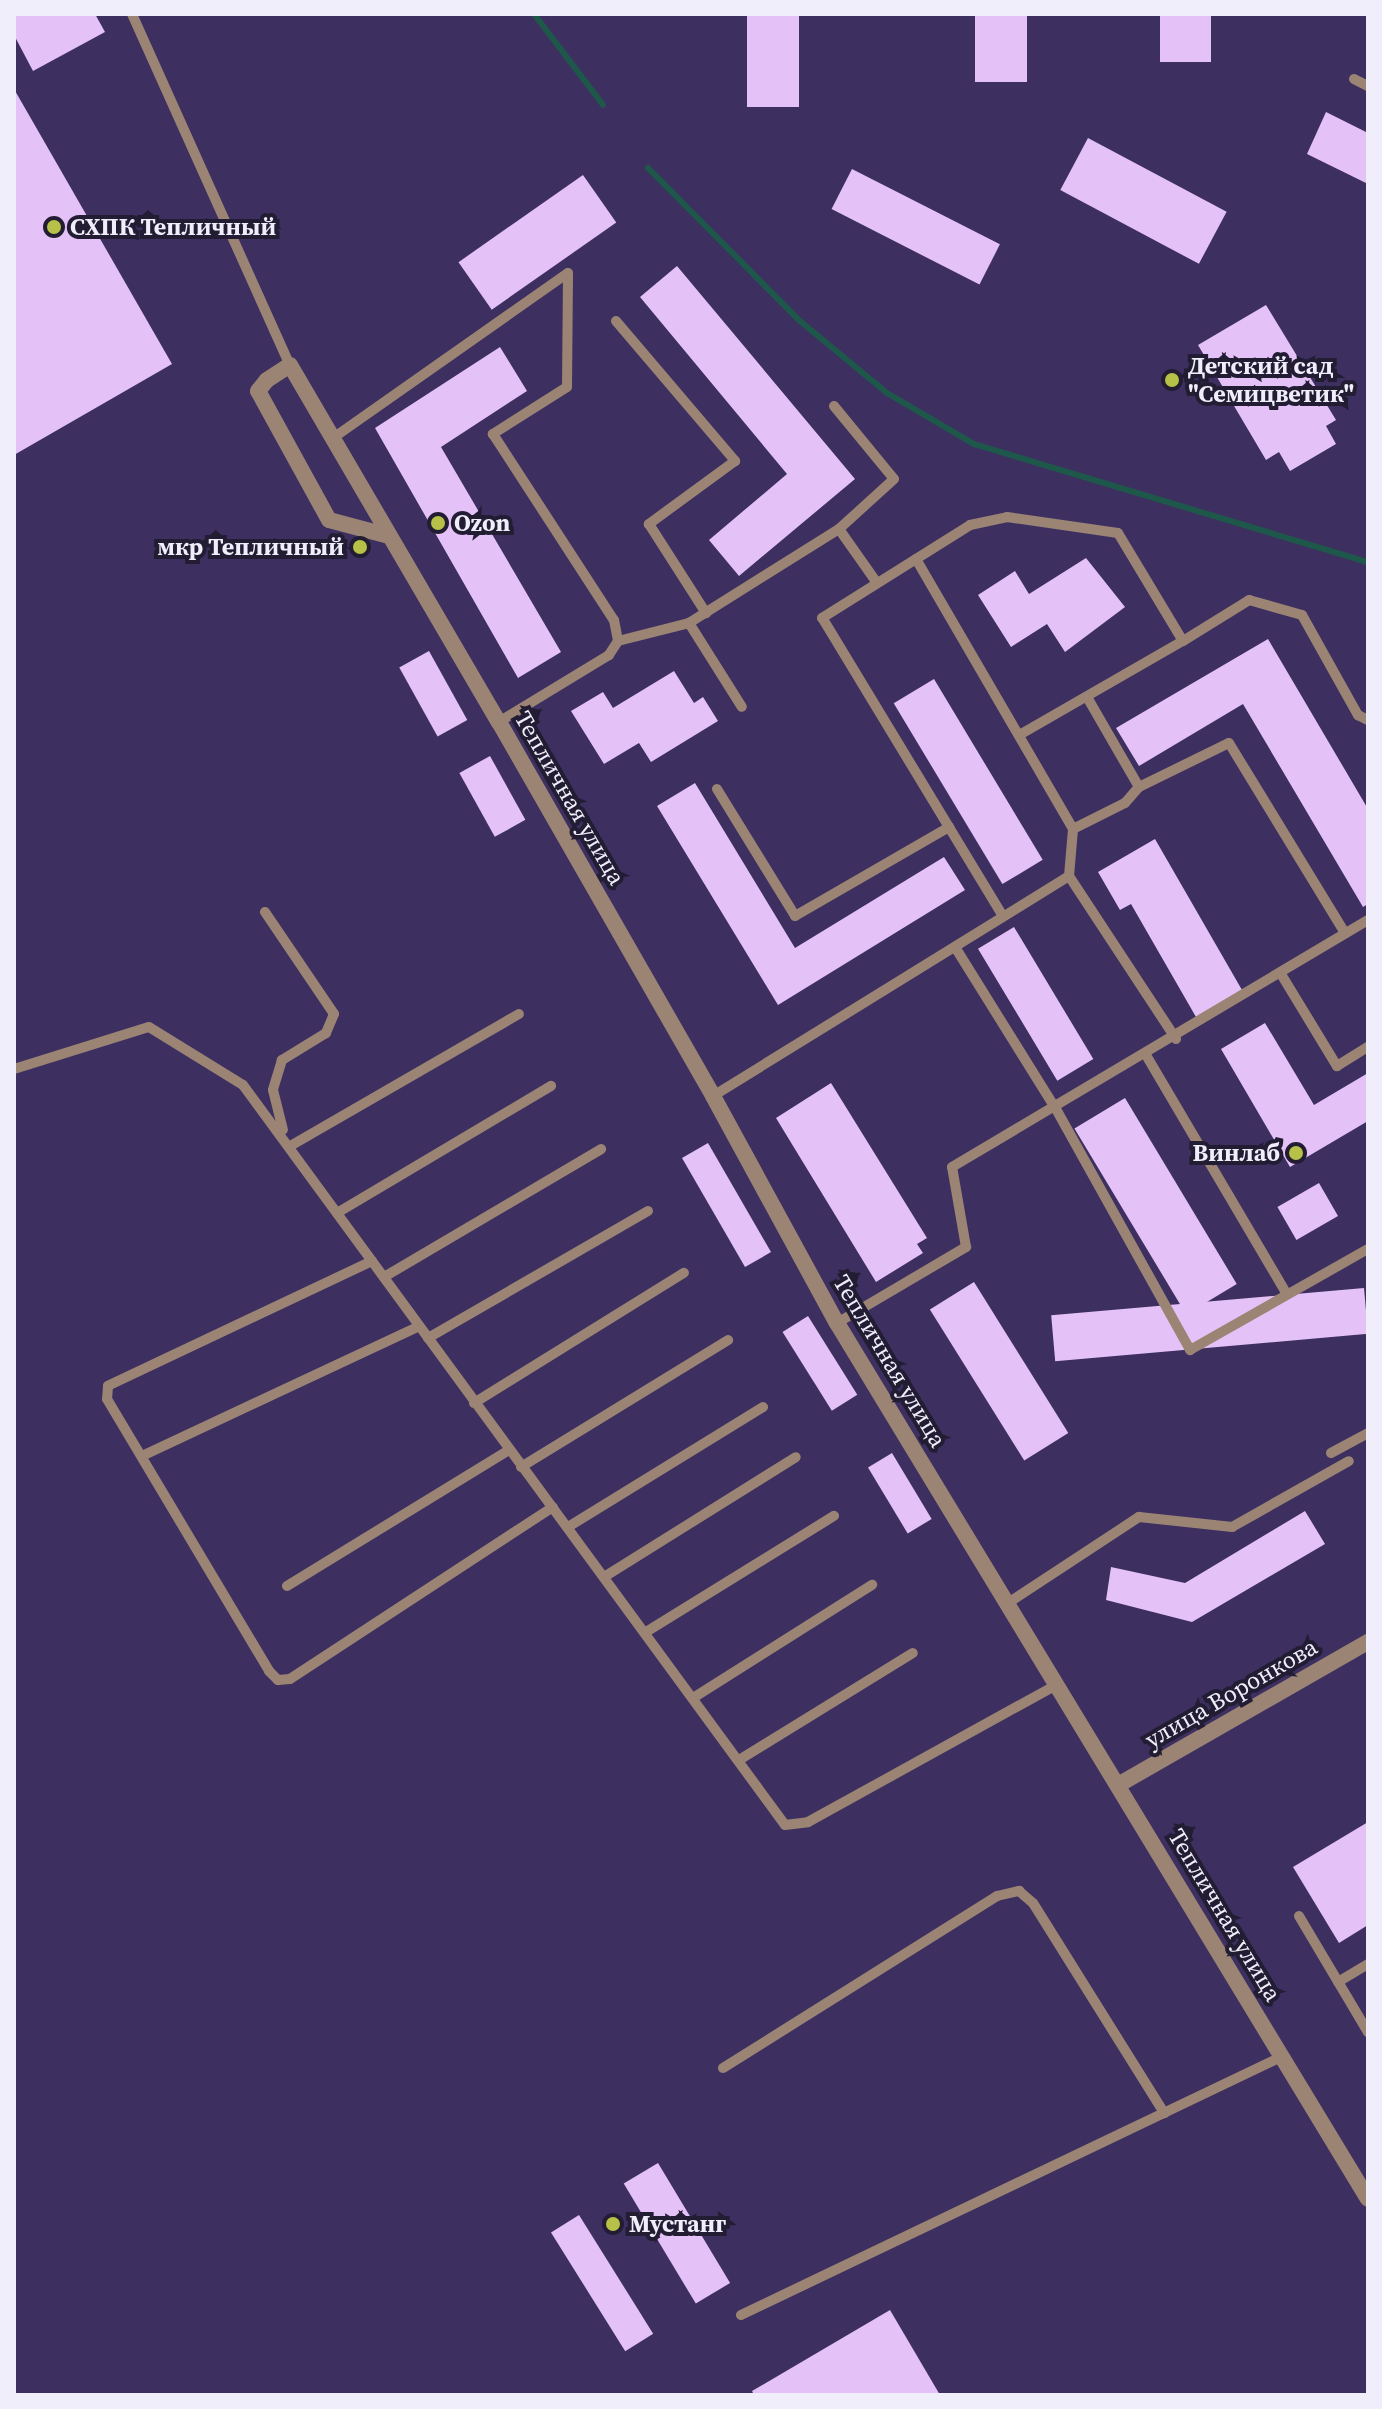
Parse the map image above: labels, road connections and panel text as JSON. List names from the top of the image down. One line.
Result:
{"streets":{"street":["Тепличная улица","улица Воронкова"]},"crossings":[["Тепличная улица","улица Воронкова"]],"places":["СХПК Тепличный","Детский сад \"Семицветик\"","Ozon","мкр Тепличный","Винлаб","Мустанг"]}
